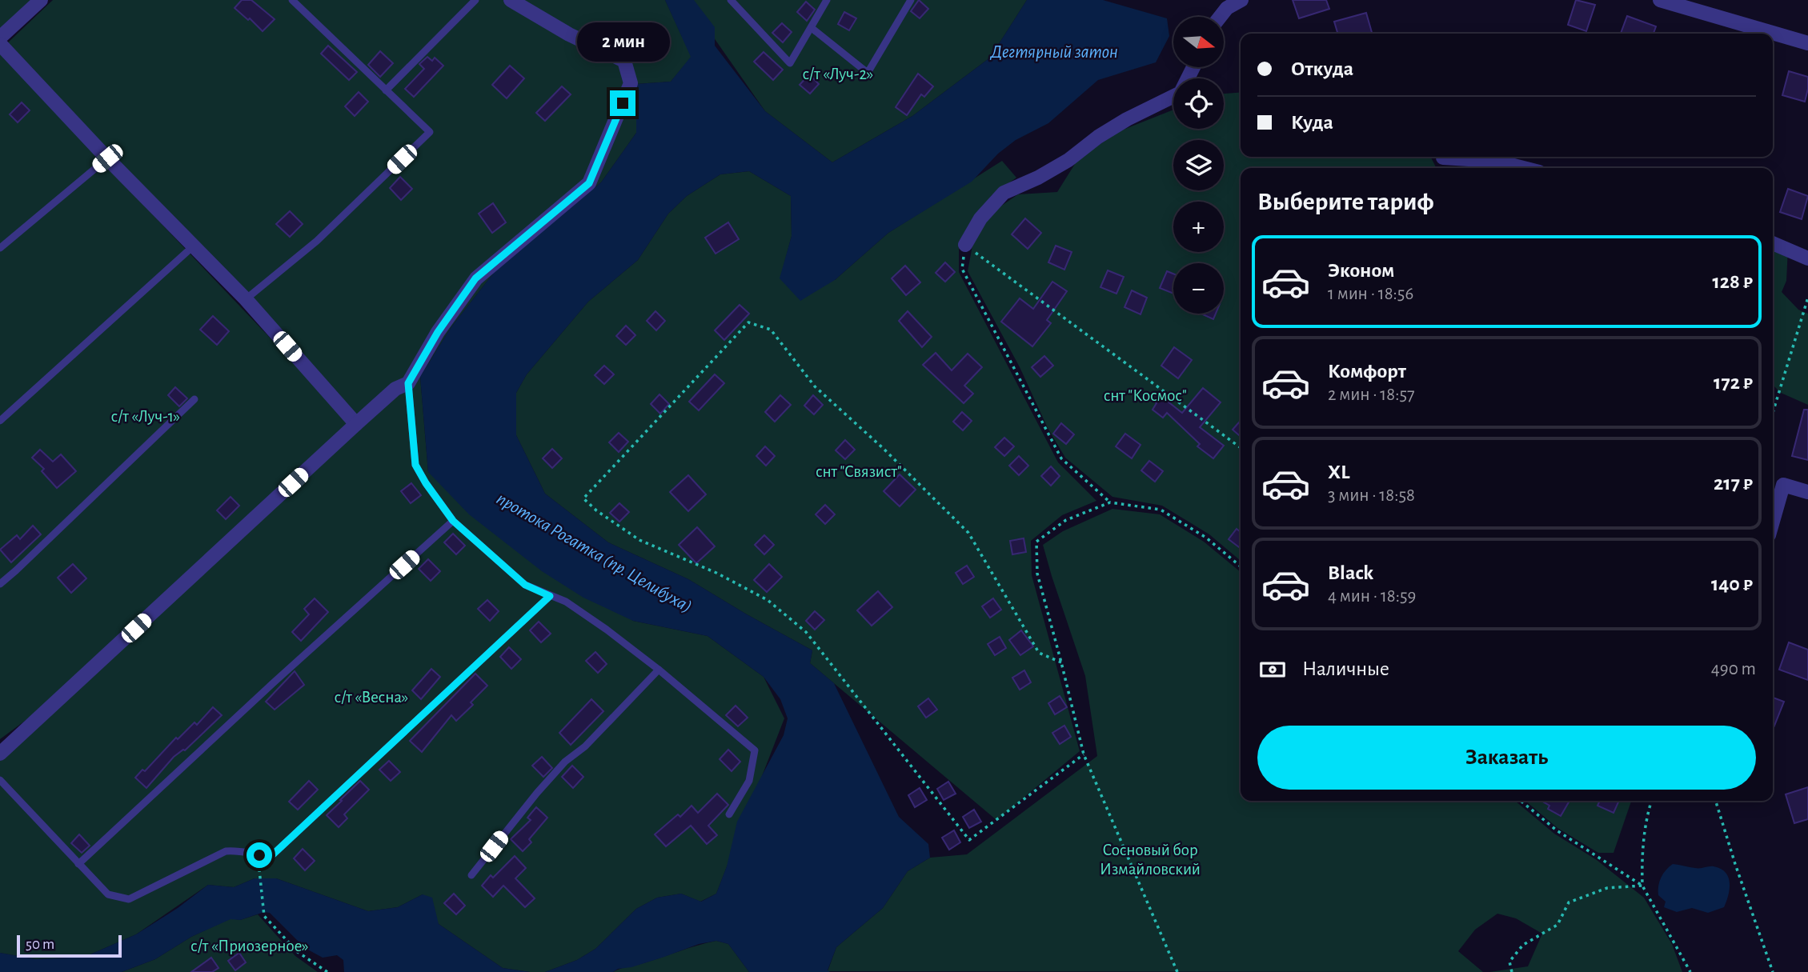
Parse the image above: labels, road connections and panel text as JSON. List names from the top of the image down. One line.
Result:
{"water":["Дегтярный затон","протока Рогатка (пр. Целибуха)"],"parks":["с/т «Луч-2»","снт \"Космос\"","с/т «Луч-1»","снт \"Связист\"","с/т «Весна»","Сосновый бор Измайловский","с/т «Приозерное»"],"scale_bar":"50 m","north":"right","page":{"map_buttons":["+","−"],"bubble":"2 мин","banner":["Откуда","Куда"],"heading":"Выберите тариф","list":[{"name":"Эконом","note":"1 мин · 18:56","value":"128 ₽"},{"name":"Комфорт","note":"2 мин · 18:57","value":"172 ₽"},{"name":"XL","note":"3 мин · 18:58","value":"217 ₽"},{"name":"Black","note":"4 мин · 18:59","value":"140 ₽"}],"pay":["Наличные","490 m"],"buttons":"Заказать","scale":"50 m"}}
